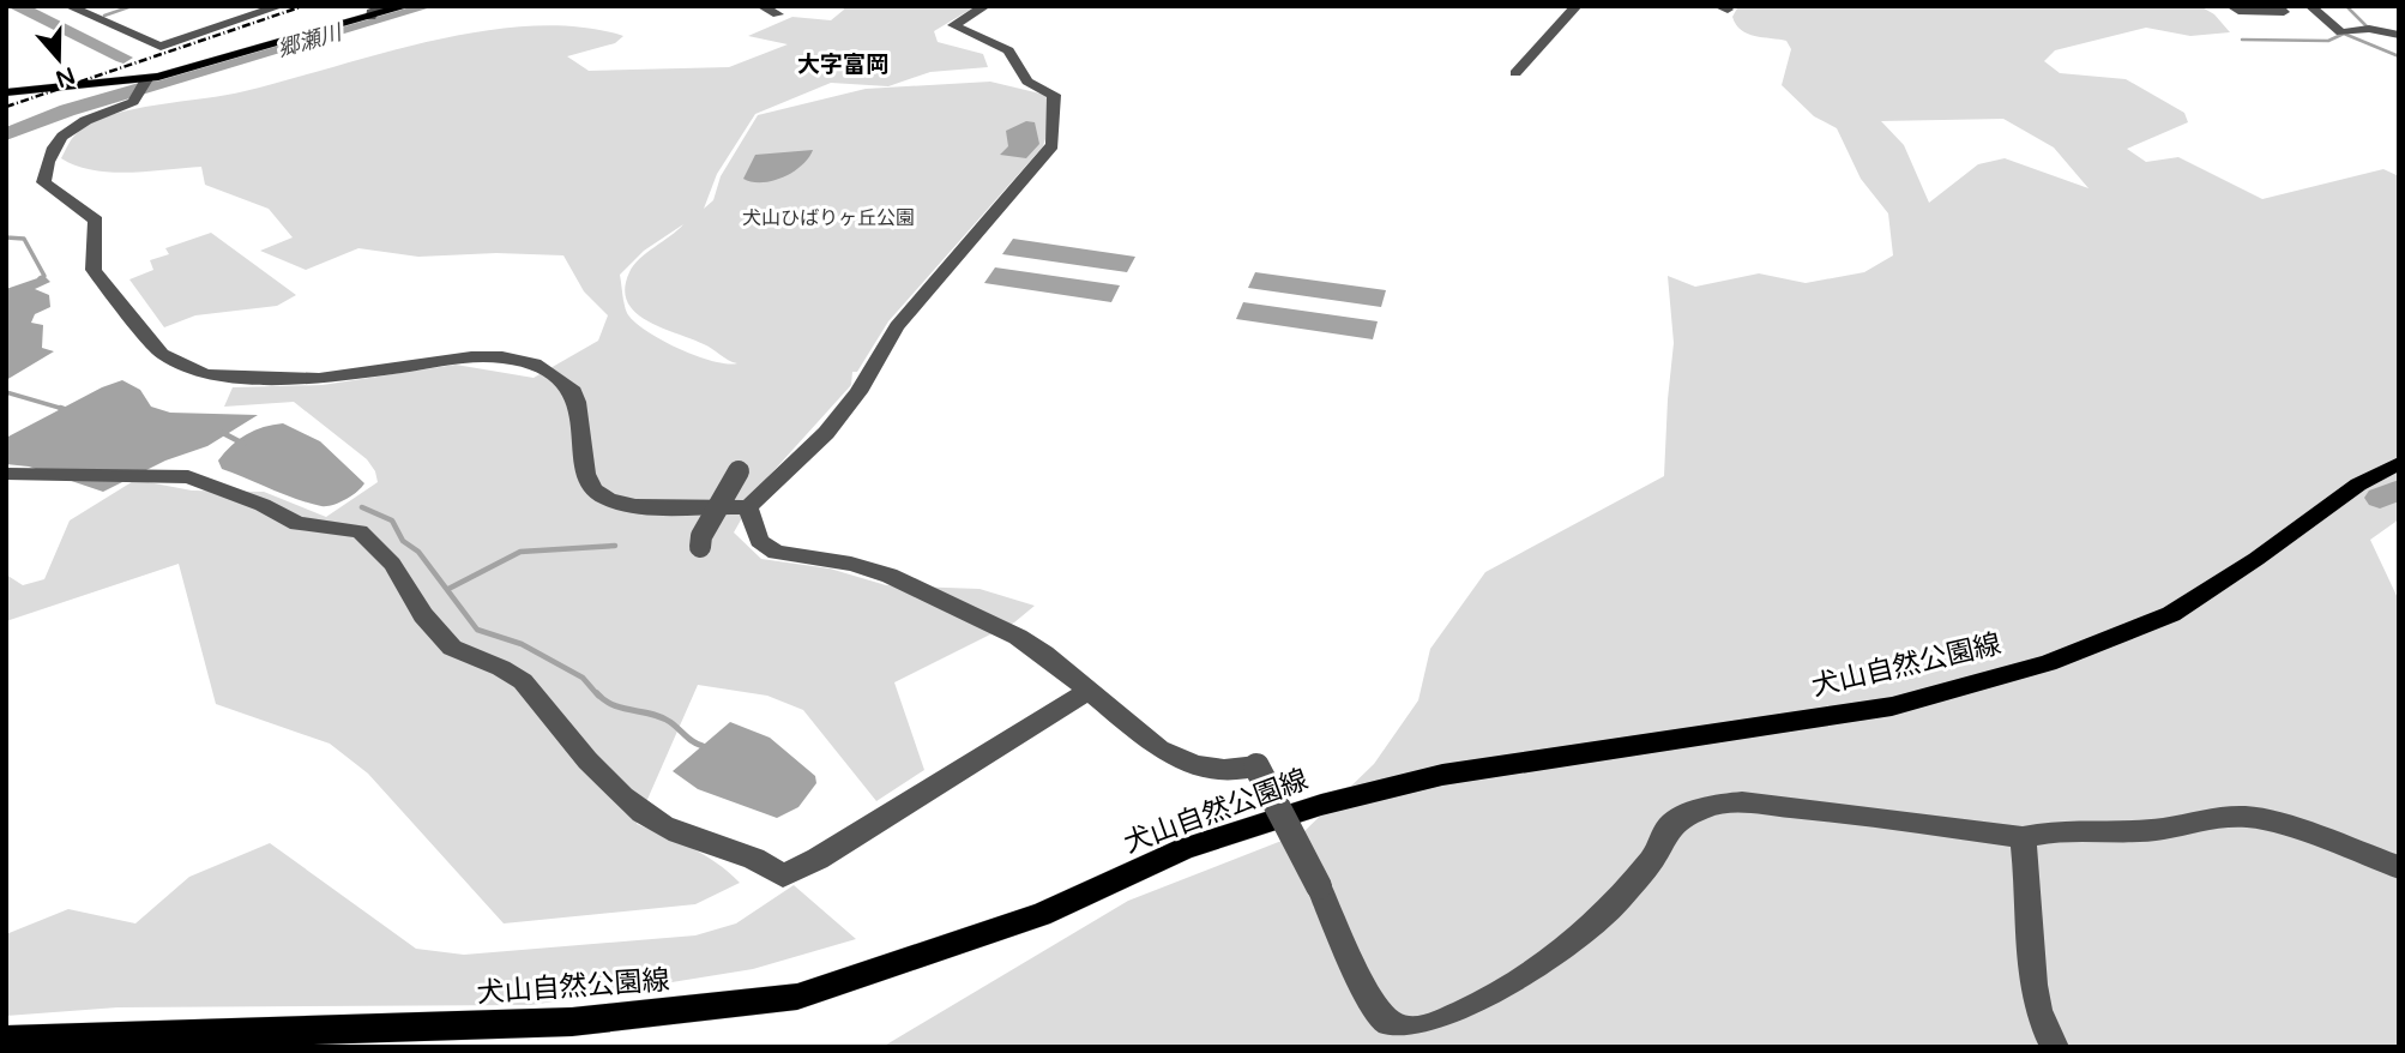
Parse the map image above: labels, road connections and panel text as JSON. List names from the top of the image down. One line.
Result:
{"streets":{"main road":["犬山自然公園線"]},"districts":["大字富岡"],"water":["郷瀬川"],"parks":["犬山ひばりヶ丘公園"],"north":"bottom"}
